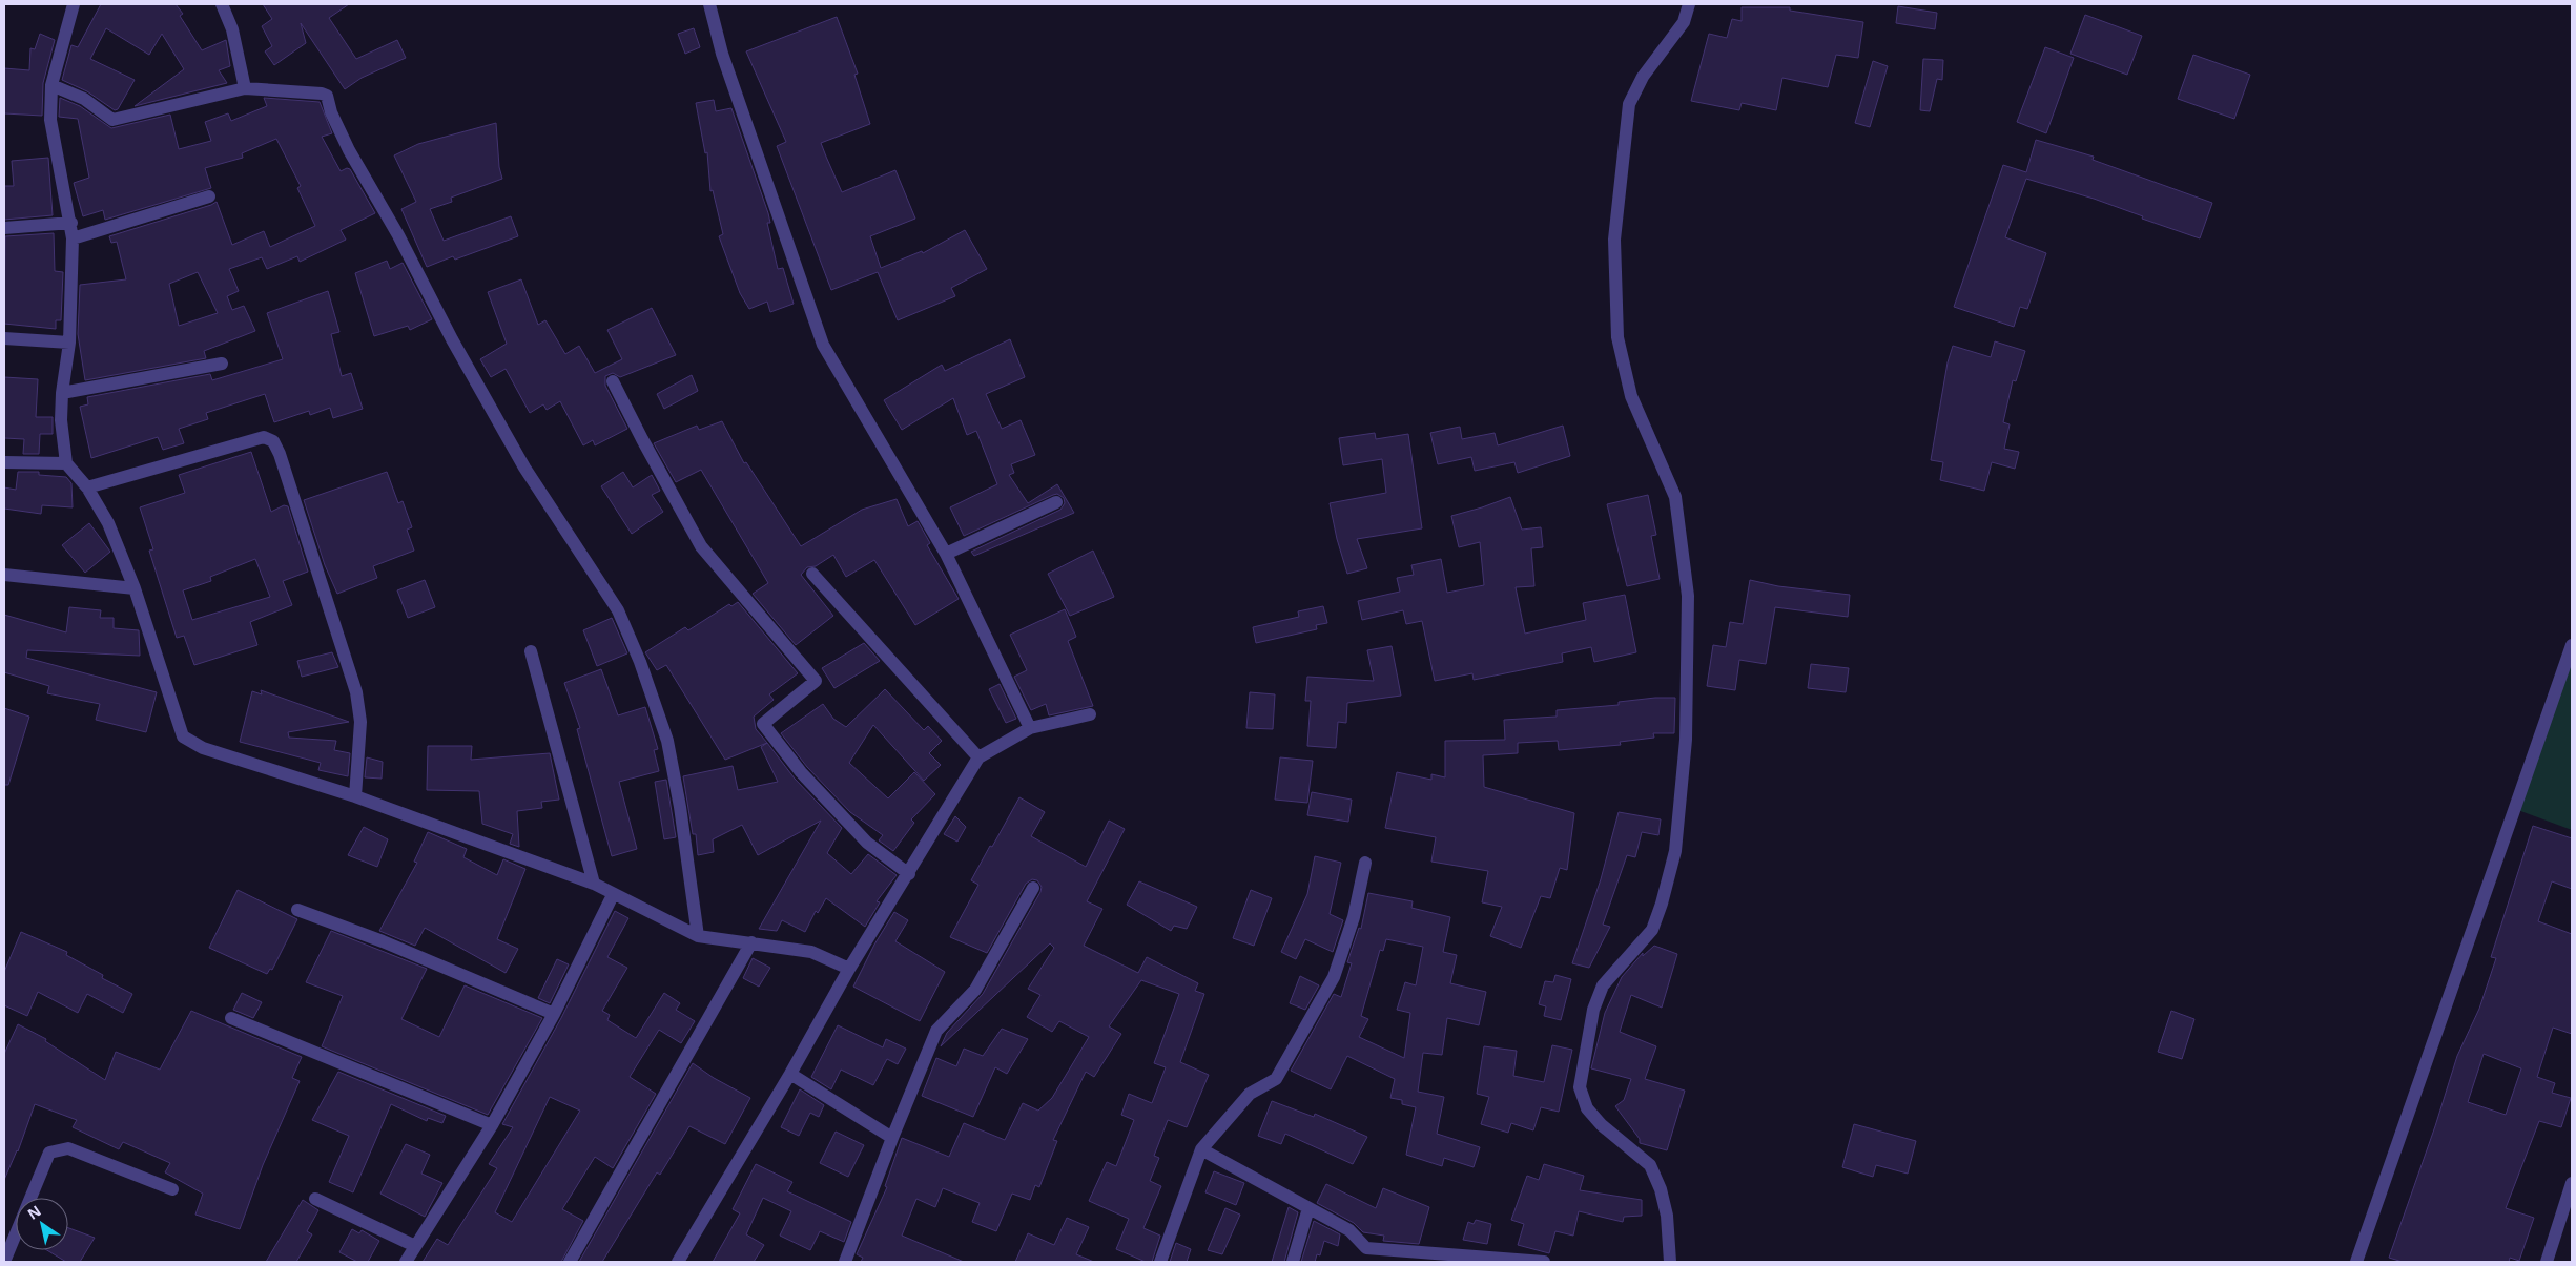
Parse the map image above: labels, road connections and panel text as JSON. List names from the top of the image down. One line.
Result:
{"north":"top left"}
